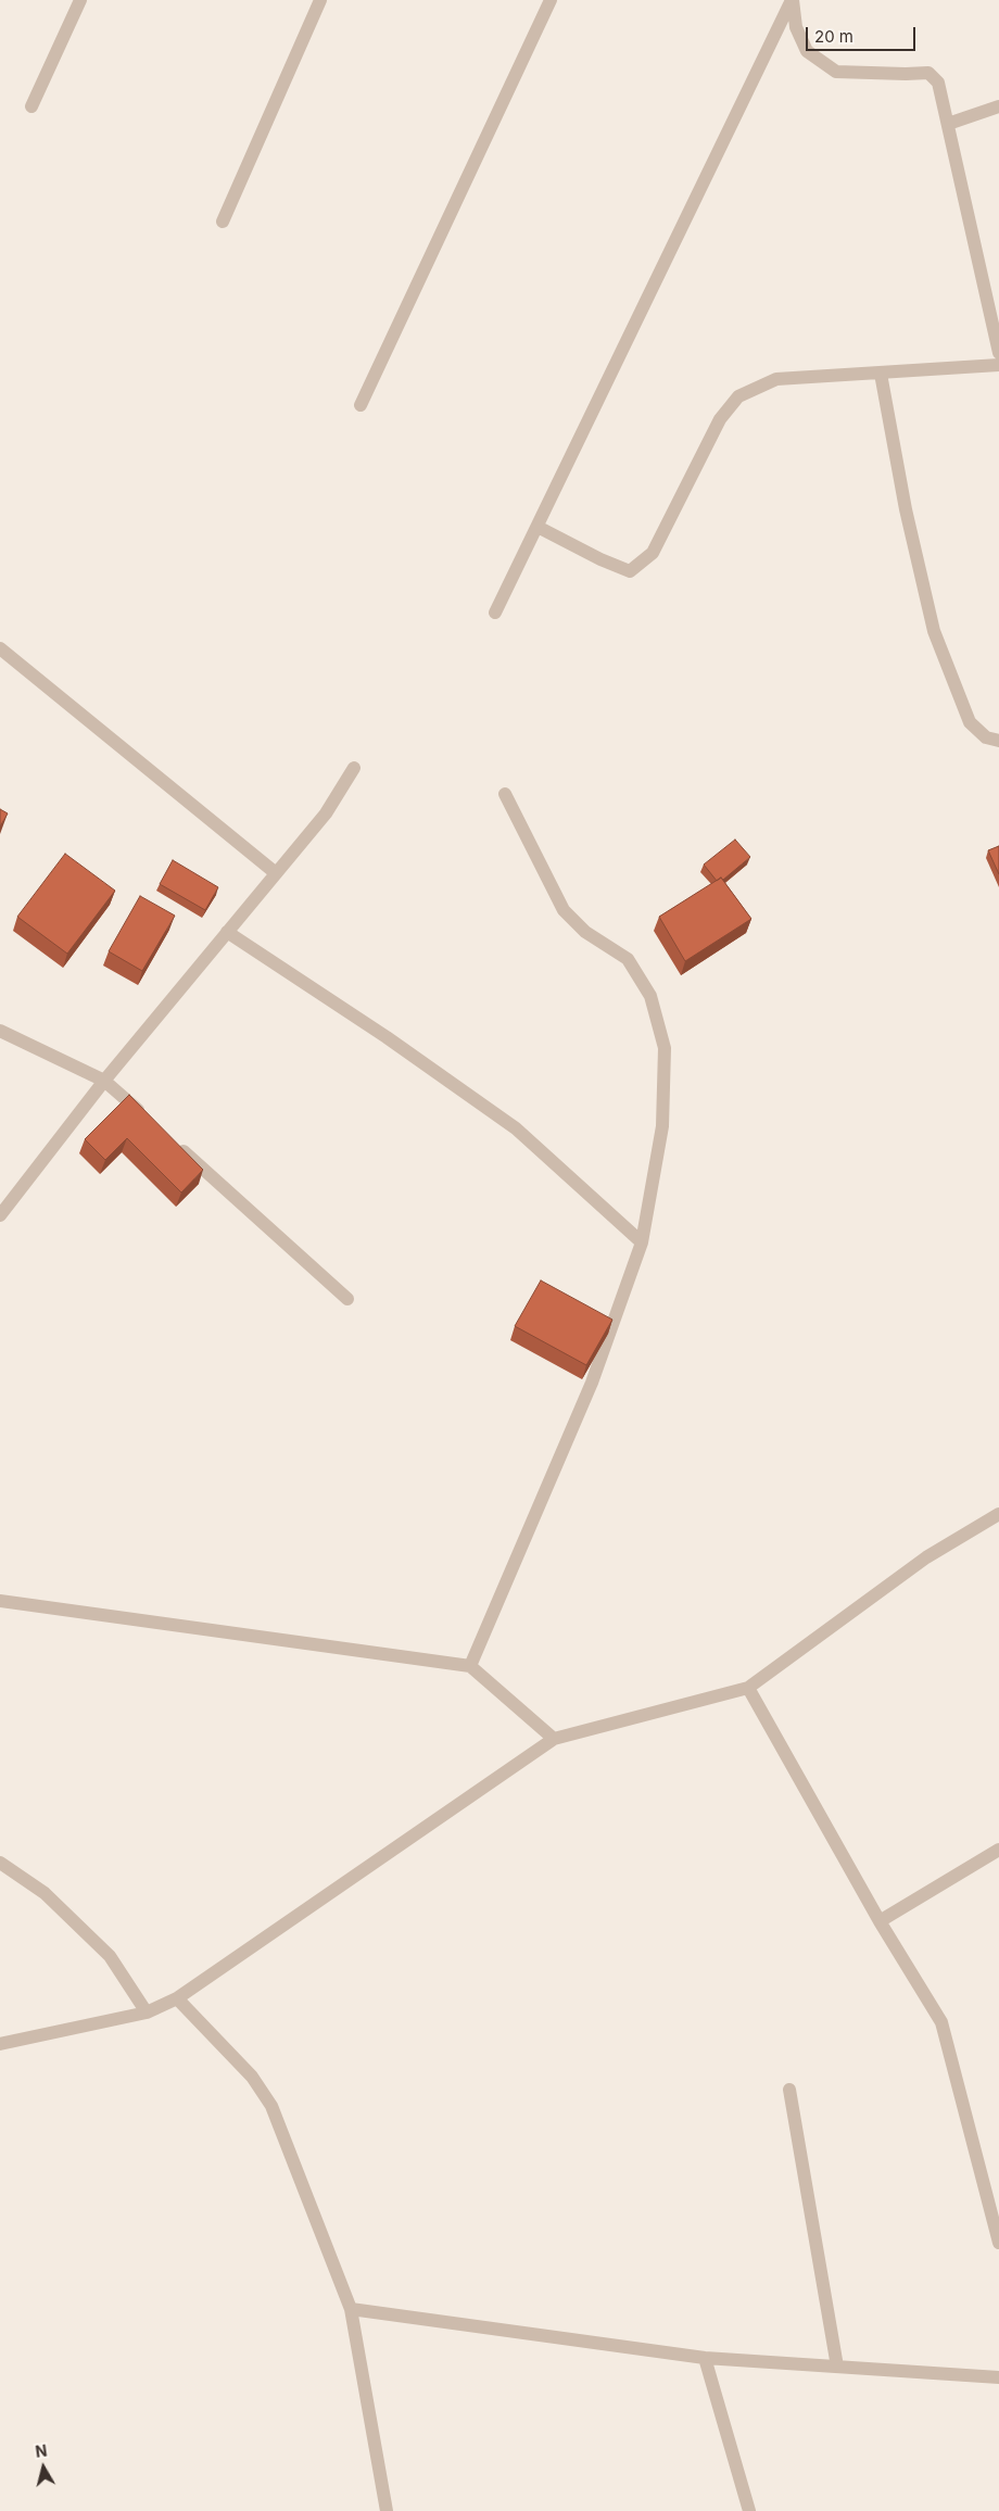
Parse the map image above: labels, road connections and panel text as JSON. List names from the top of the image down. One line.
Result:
{"scale_bar":"20 m","north":"top"}
